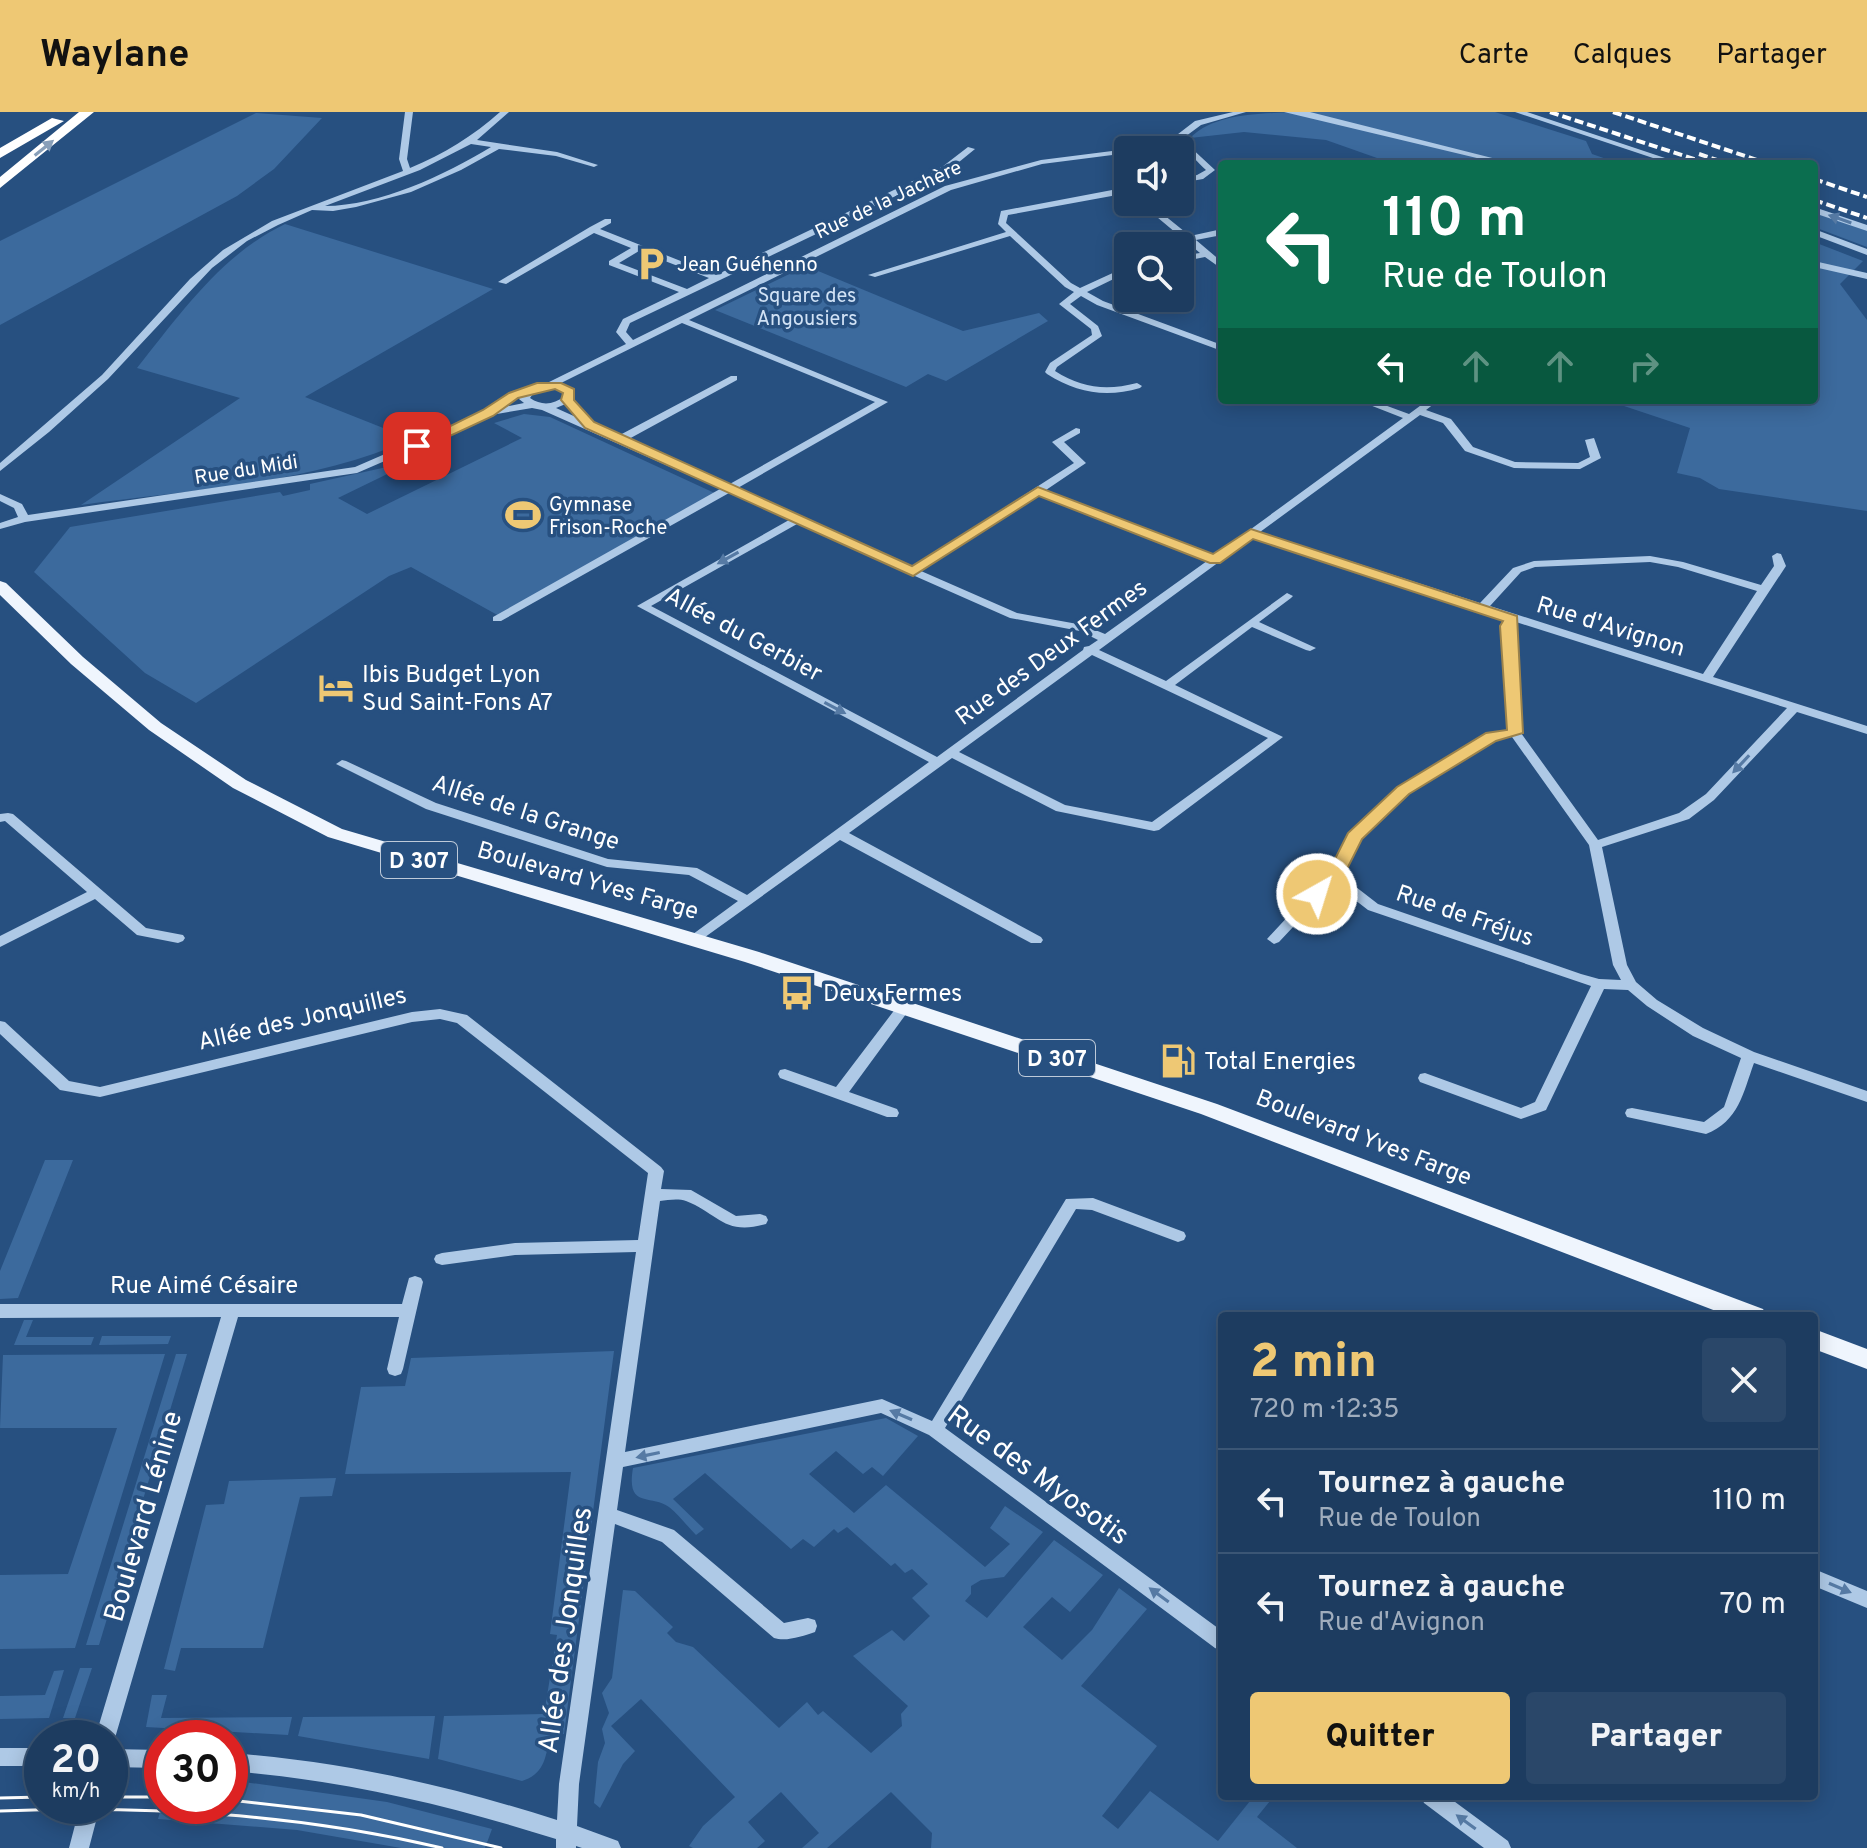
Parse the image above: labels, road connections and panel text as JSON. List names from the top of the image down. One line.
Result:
{"streets":{"main road":["D 307","Boulevard Yves Farge"],"street":["Rue de la Jachère","Rue du Midi","Rue d'Avignon","Allée du Gerbier","Rue des Deux Fermes","Allée de la Grange","Rue de Fréjus","Allée des Jonquilles","Rue Aimé Césaire","Rue des Myosotis","Boulevard Lénine"]},"crossings":[["Rue de la Jachère","Rue du Midi"],["Rue d'Avignon","Rue des Deux Fermes"],["Allée du Gerbier","Rue des Deux Fermes"],["Rue des Deux Fermes","Allée de la Grange"],["Rue des Deux Fermes","Boulevard Yves Farge"],["Allée des Jonquilles","Rue des Myosotis"],["Rue Aimé Césaire","Boulevard Lénine"]],"one_way":["Rue des Myosotis"],"parks":["Square des Angousiers"],"places":{"parking":["Jean Guéhenno"],"sports":["Gymnase Frison-Roche"],"hotel":["Ibis Budget Lyon Sud Saint-Fons A7"],"bus stop":["Deux Fermes"],"fuel station":["Total Energies"]},"page":{"header":"Waylane","nav":["Carte","Calques","Partager"],"turn":["110 m","Rue de Toulon"],"heading":["2 min","720 m · 12:35"],"list":[{"name":"Tournez à gauche","note":"Rue de Toulon","value":"110 m"},{"name":"Tournez à gauche","note":"Rue d'Avignon","value":"70 m"}],"buttons":["Quitter","Partager"],"speed":"20 km/h","limit":"30"}}
